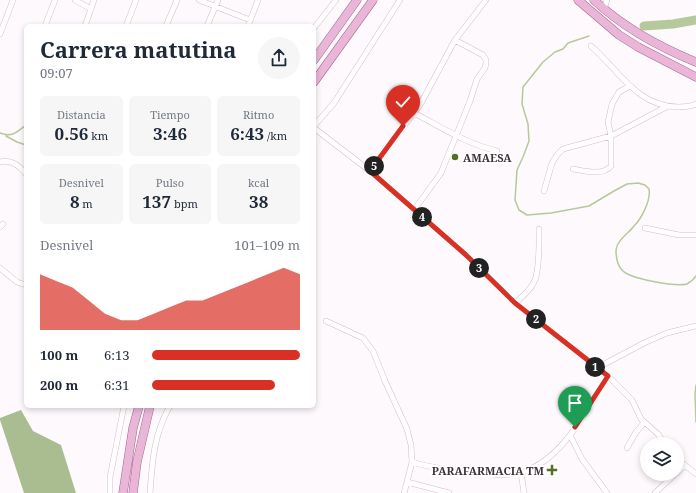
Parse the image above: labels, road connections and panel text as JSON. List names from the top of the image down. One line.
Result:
{"places":{"other":["AMAESA"],"health":["PARAFARMACIA TM"]},"page":{"heading":["Carrera matutina","09:07"],"stats":[["Distancia","0.56 km"],["Tiempo","3:46"],["Ritmo","6:43 /km"],["Desnivel","8 m"],["Pulso","137 bpm"],["kcal","38"]],"pins":["5","4","3","2","1"],"chart":["Desnivel","101–109 m"],"list":[{"name":"100 m","note":"6:13"},{"name":"200 m","note":"6:31"}]}}
